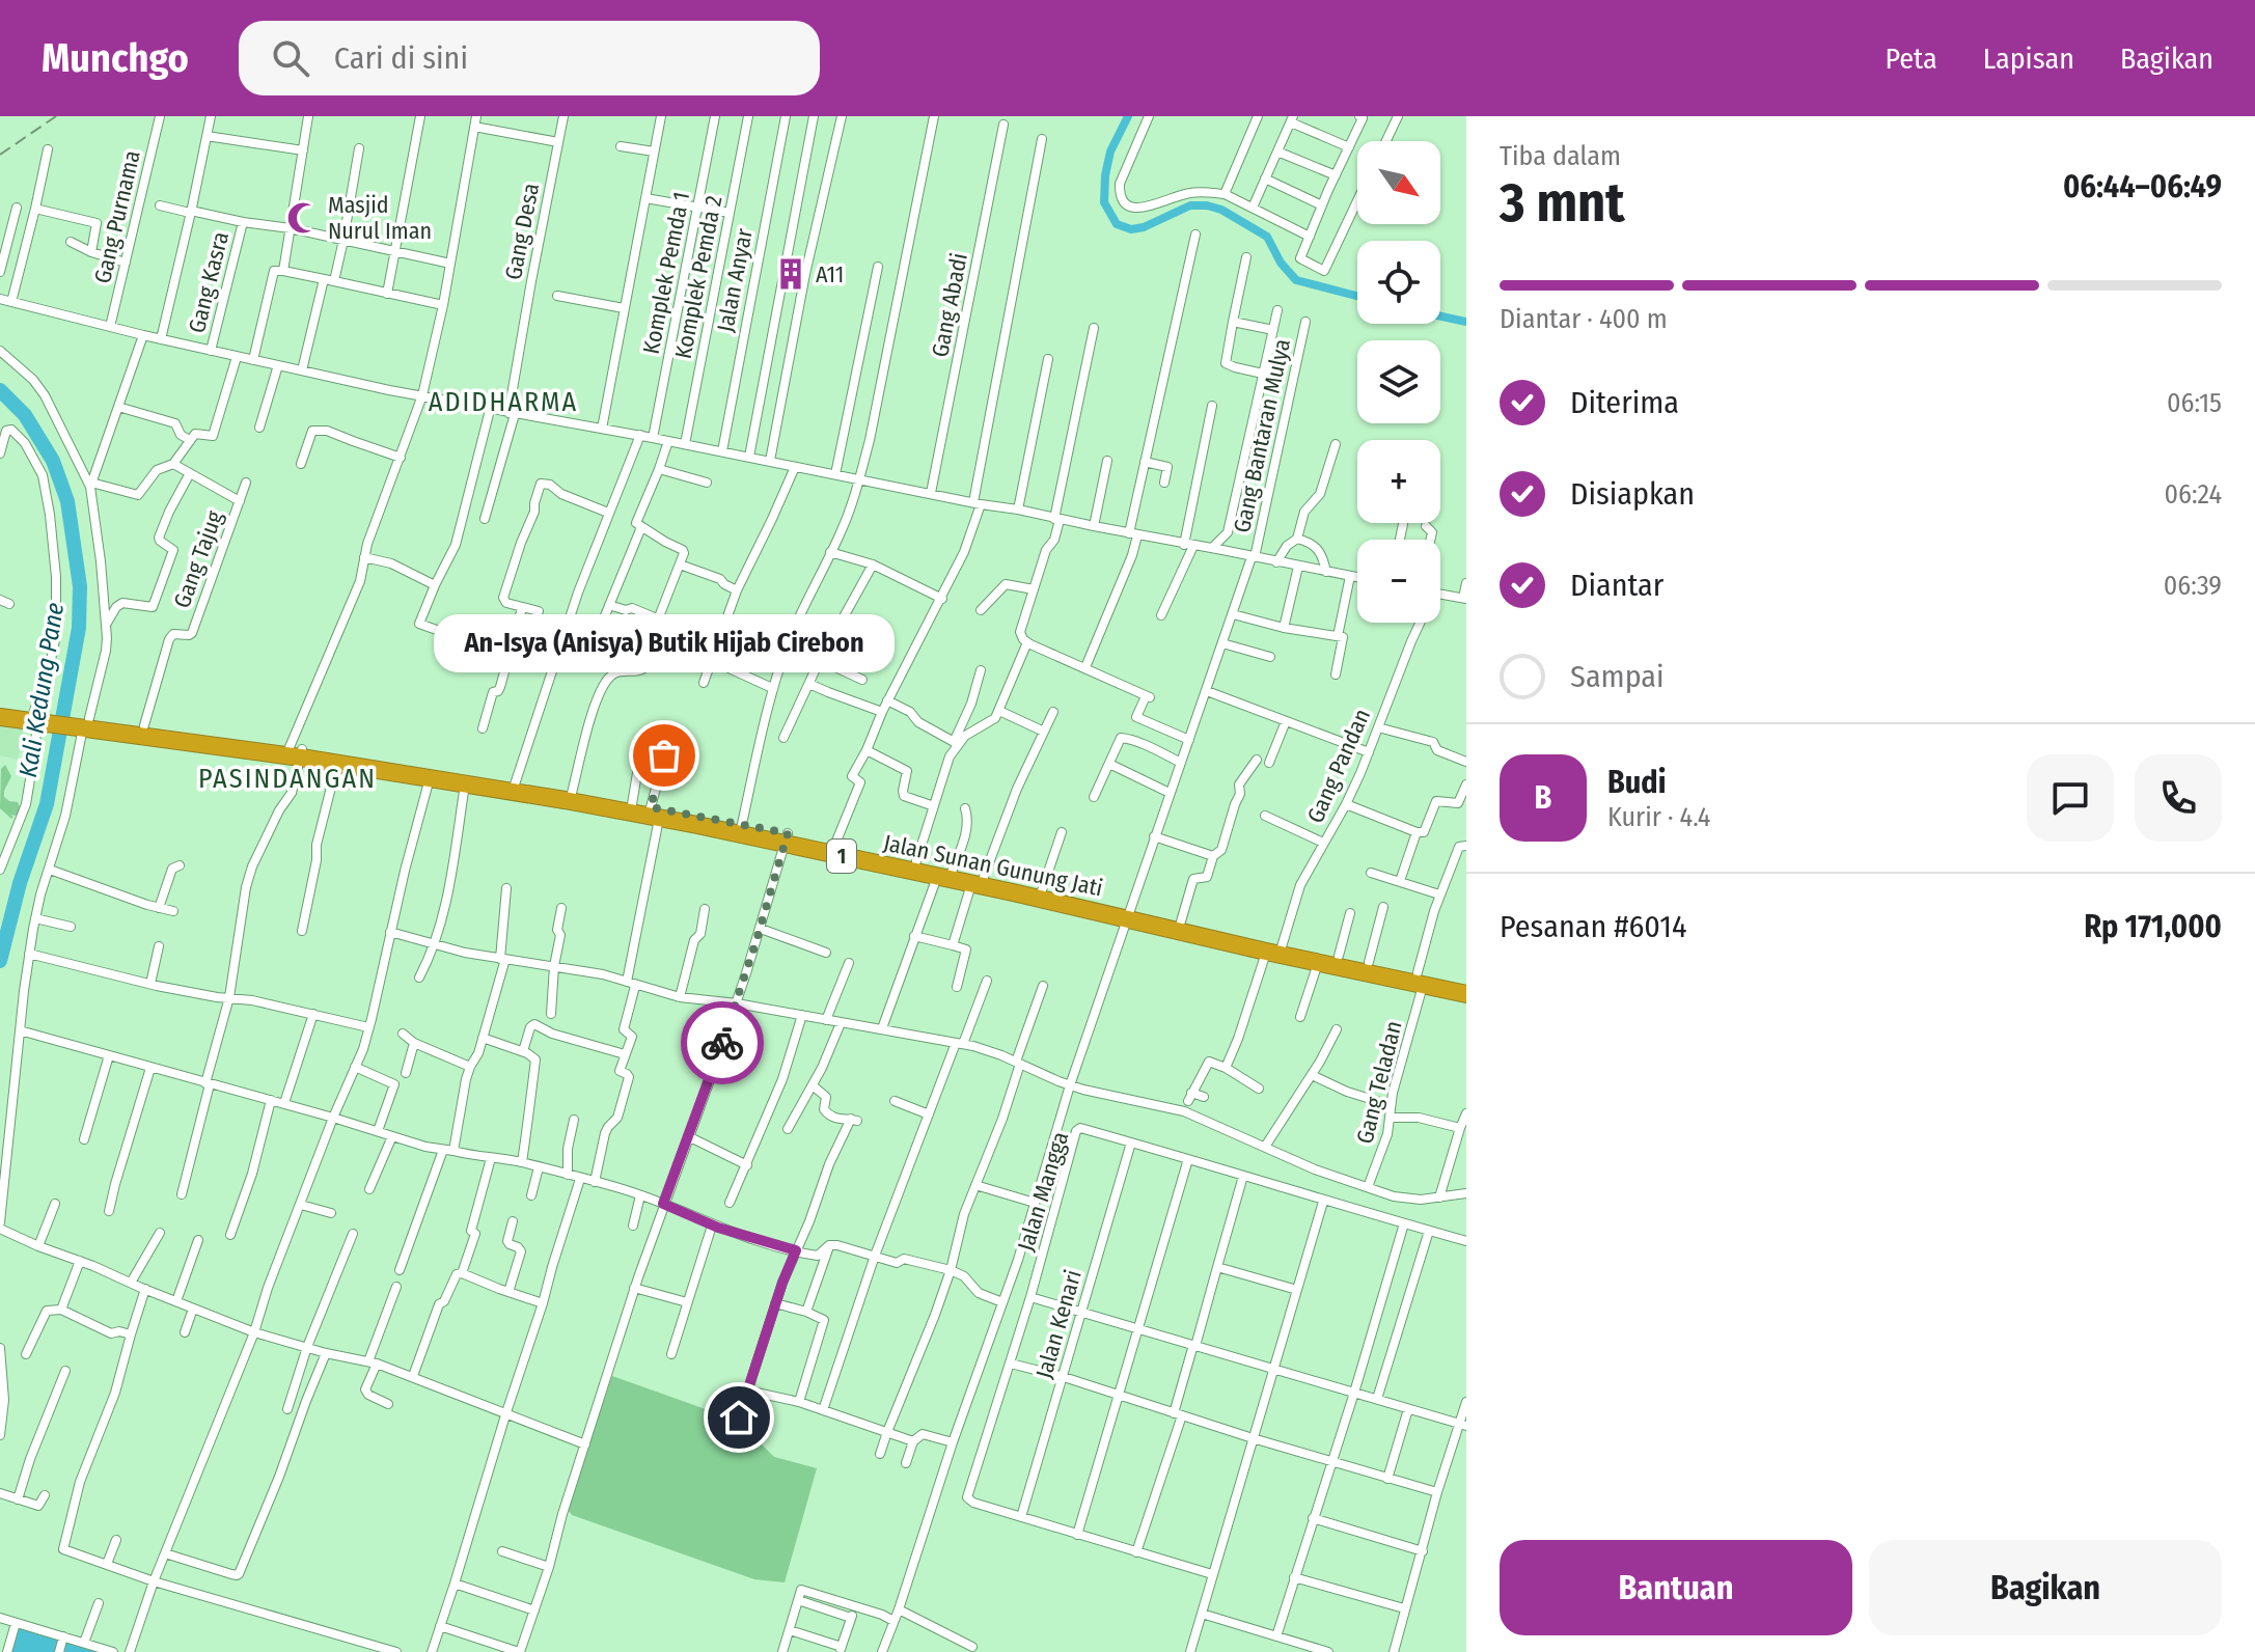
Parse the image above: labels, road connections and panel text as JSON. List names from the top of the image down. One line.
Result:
{"streets":{"highway":["1","Jalan Sunan Gunung Jati"],"street":["Gang Purnama","Gang Desa","Komplek Pemda 1","Komplek Pemda 2","Jalan Anyar","Gang Kasra","Gang Abadi","Gang Bantaran Mulya","Gang Tajug","Gang Pandan","Gang Teladan","Jalan Mangga","Jalan Kenari"]},"crossings":[["Gang Bantaran Mulya","1"],["Gang Bantaran Mulya","Jalan Sunan Gunung Jati"],["Gang Tajug","1"],["Gang Pandan","1"],["1","Jalan Sunan Gunung Jati"],["1","Gang Teladan"],["Jalan Mangga","Jalan Kenari"]],"districts":["ADIDHARMA","PASINDANGAN"],"water":["Kali Kedung Pane"],"places":{"mosque":["Masjid Nurul Iman"],"building":["A11"],"other":["An-Isya (Anisya) Butik Hijab Cirebon"]},"north":"bottom right","page":{"header":"Munchgo","search":"Cari di sini","nav":["Peta","Lapisan","Bagikan"],"heading":["3 mnt","Tiba dalam","06:44–06:49"],"panel":["Budi","Kurir · 4.4","Pesanan #6014","Rp 171,000"],"map_buttons":["+","−"],"bar":"Diantar · 400 m","list":[["Diterima","06:15"],["Disiapkan","06:24"],["Diantar","06:39"],"Sampai"],"bubble":"An-Isya (Anisya) Butik Hijab Cirebon","round":"B","buttons":["Bantuan","Bagikan"]}}
